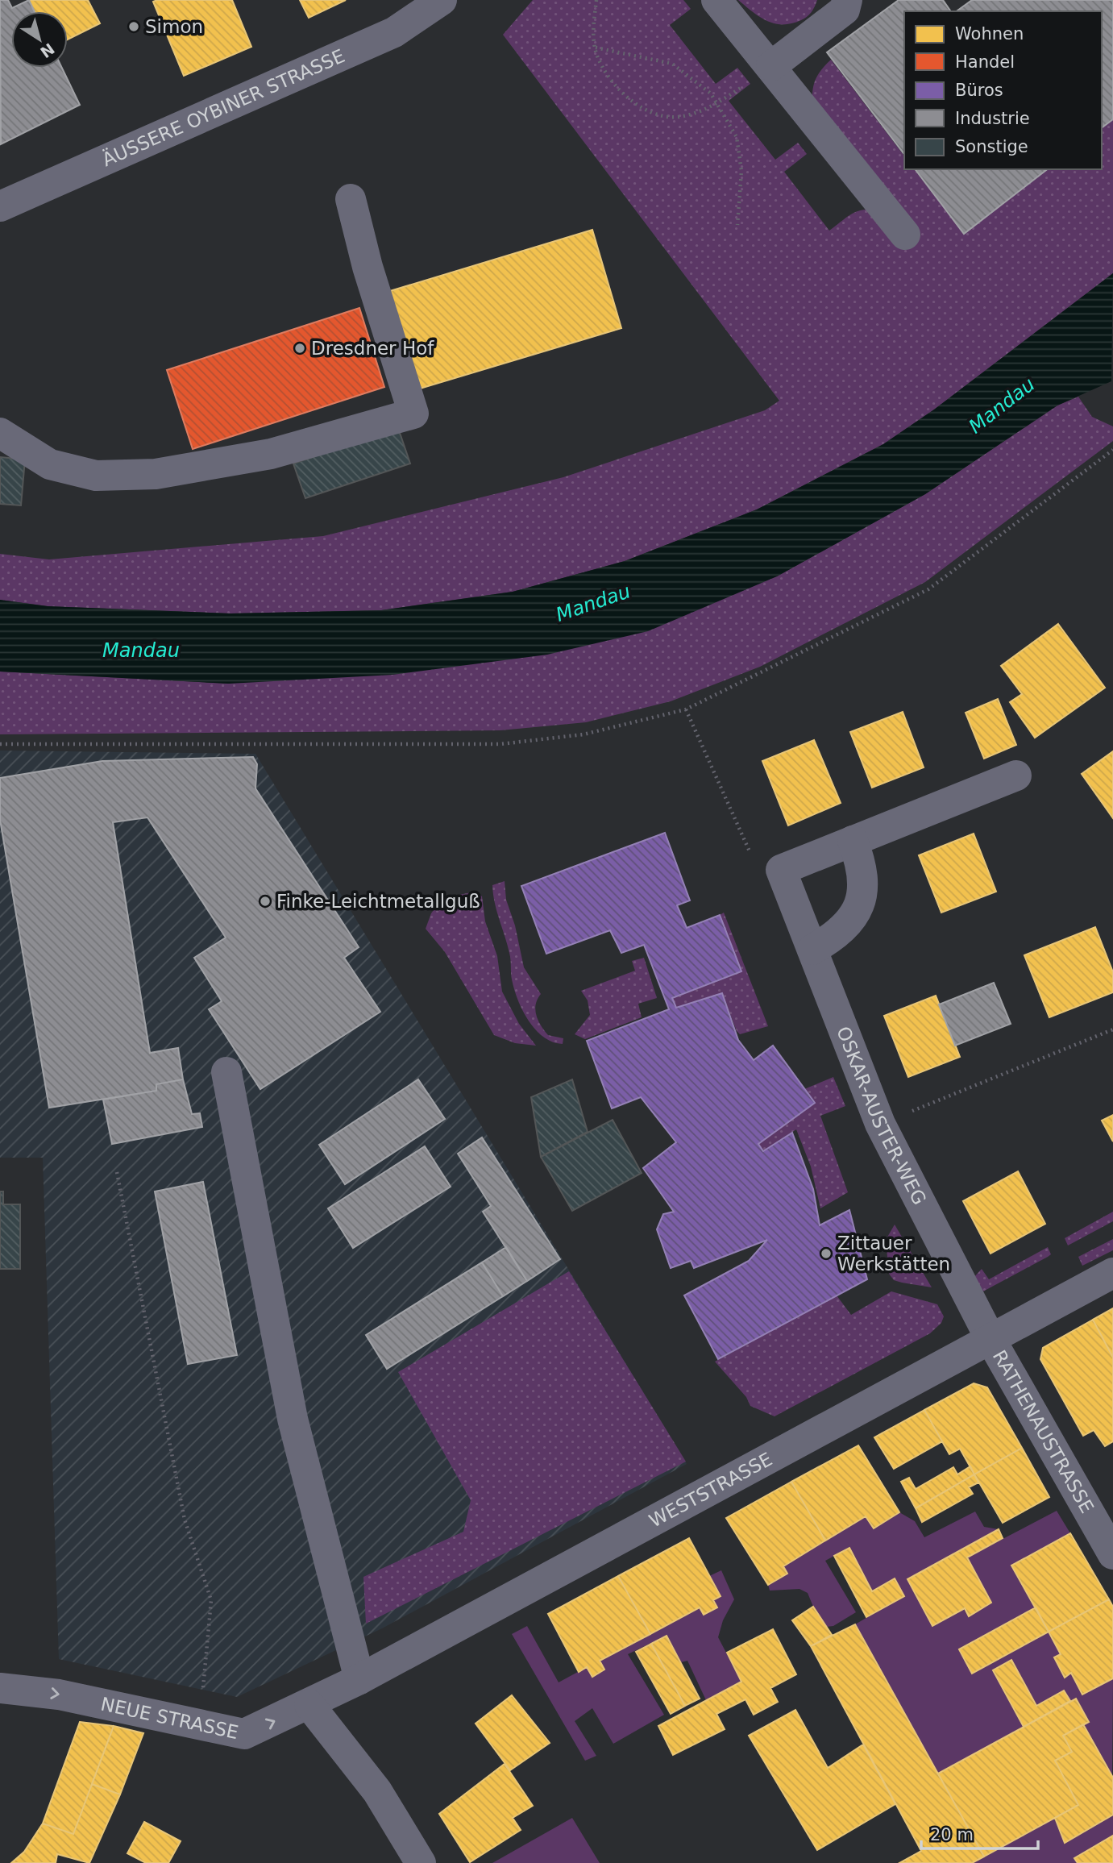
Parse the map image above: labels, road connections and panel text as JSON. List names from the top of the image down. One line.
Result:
{"streets":{"street":["ÄUSSERE OYBINER STRASSE","OSKAR-AUSTER-WEG","RATHENAUSTRASSE","WESTSTRASSE","NEUE STRASSE"]},"crossings":[["OSKAR-AUSTER-WEG","RATHENAUSTRASSE"],["OSKAR-AUSTER-WEG","WESTSTRASSE"],["RATHENAUSTRASSE","WESTSTRASSE"],["WESTSTRASSE","NEUE STRASSE"]],"one_way":["NEUE STRASSE"],"water":["Mandau"],"places":["Simon","Dresdner Hof","Finke-Leichtmetallguß","Zittauer Werkstätten"],"legend":["Wohnen","Handel","Büros","Industrie","Sonstige"],"scale_bar":"20 m","north":"bottom right"}
